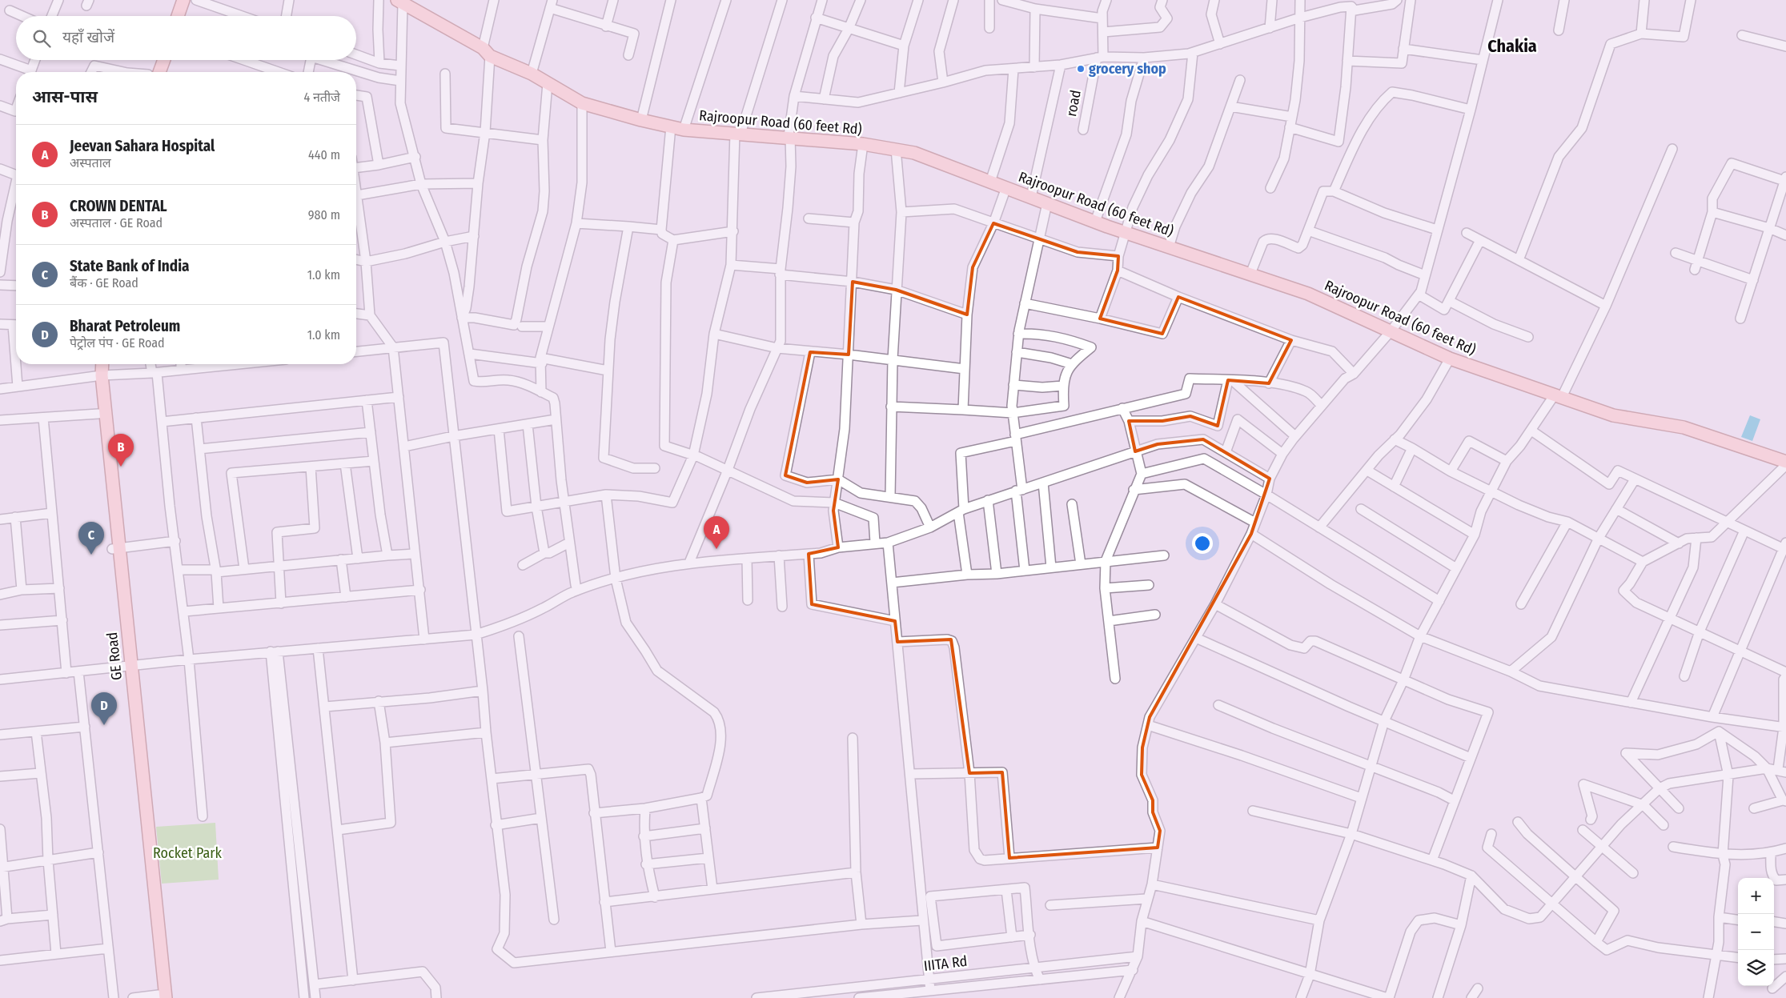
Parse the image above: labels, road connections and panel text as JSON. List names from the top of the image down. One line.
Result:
{"streets":{"main road":["Rajroopur Road (60 feet Rd)","GE Road"],"street":["road","IIITA Rd"]},"districts":["Chakia"],"parks":["Rocket Park"],"places":["grocery shop"],"page":{"search":"यहाँ खोजें","heading":["आस-पास","4 नतीजे"],"list":[{"mark":"A","name":"Jeevan Sahara Hospital","note":"अस्पताल","value":"440 m"},{"mark":"B","name":"CROWN DENTAL","note":"अस्पताल · GE Road","value":"980 m"},{"mark":"C","name":"State Bank of India","note":"बैंक · GE Road","value":"1.0 km"},{"mark":"D","name":"Bharat Petroleum","note":"पेट्रोल पंप · GE Road","value":"1.0 km"}],"pins":["B","A","C","D"],"map_buttons":["+","−"]}}
